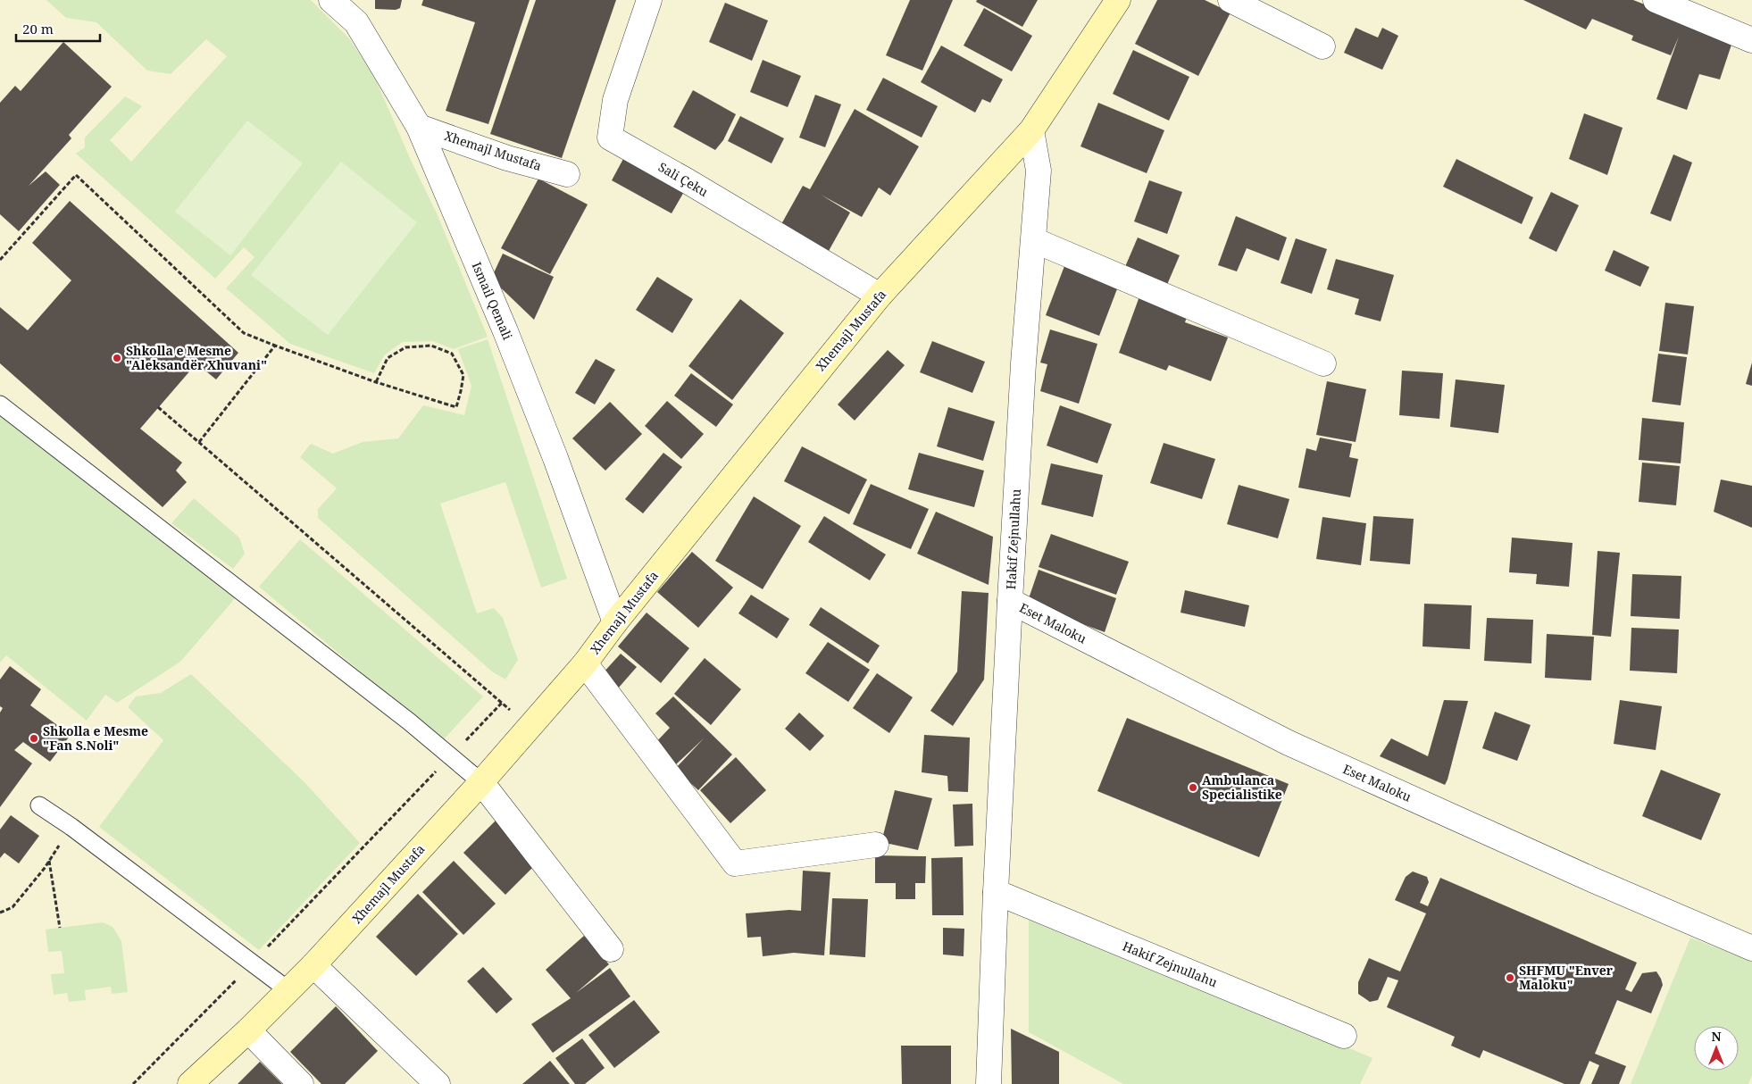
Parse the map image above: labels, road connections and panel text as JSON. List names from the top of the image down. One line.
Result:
{"streets":{"main road":["Xhemajl Mustafa"],"street":["Sali Çeku","Ismail Qemali","Hakif Zejnullahu","Eset Maloku"]},"crossings":[["Xhemajl Mustafa","Sali Çeku"],["Xhemajl Mustafa","Ismail Qemali"],["Xhemajl Mustafa","Hakif Zejnullahu"],["Hakif Zejnullahu","Eset Maloku"]],"places":["Shkolla e Mesme \"Aleksandër Xhuvani\"","Shkolla e Mesme \"Fan S.Noli\"","Ambulanca Specialistike","SHFMU \"Enver Maloku\""],"scale_bar":"20 m","north":"top"}
